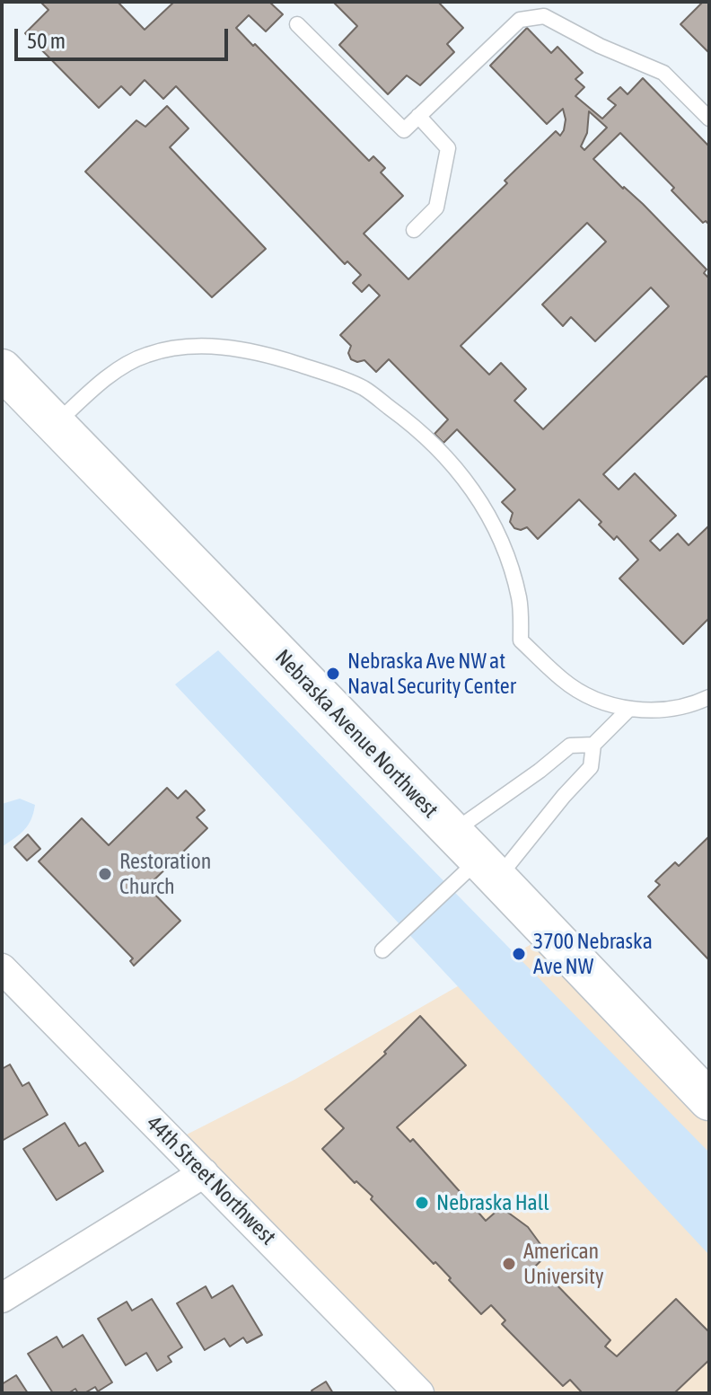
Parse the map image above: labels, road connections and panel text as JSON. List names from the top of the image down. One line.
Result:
{"streets":{"main road":["Nebraska Avenue Northwest"],"street":["44th Street Northwest"]},"places":["Nebraska Ave NW at Naval Security Center","Restoration Church","3700 Nebraska Ave NW","Nebraska Hall","American University"],"scale_bar":"50 m"}
